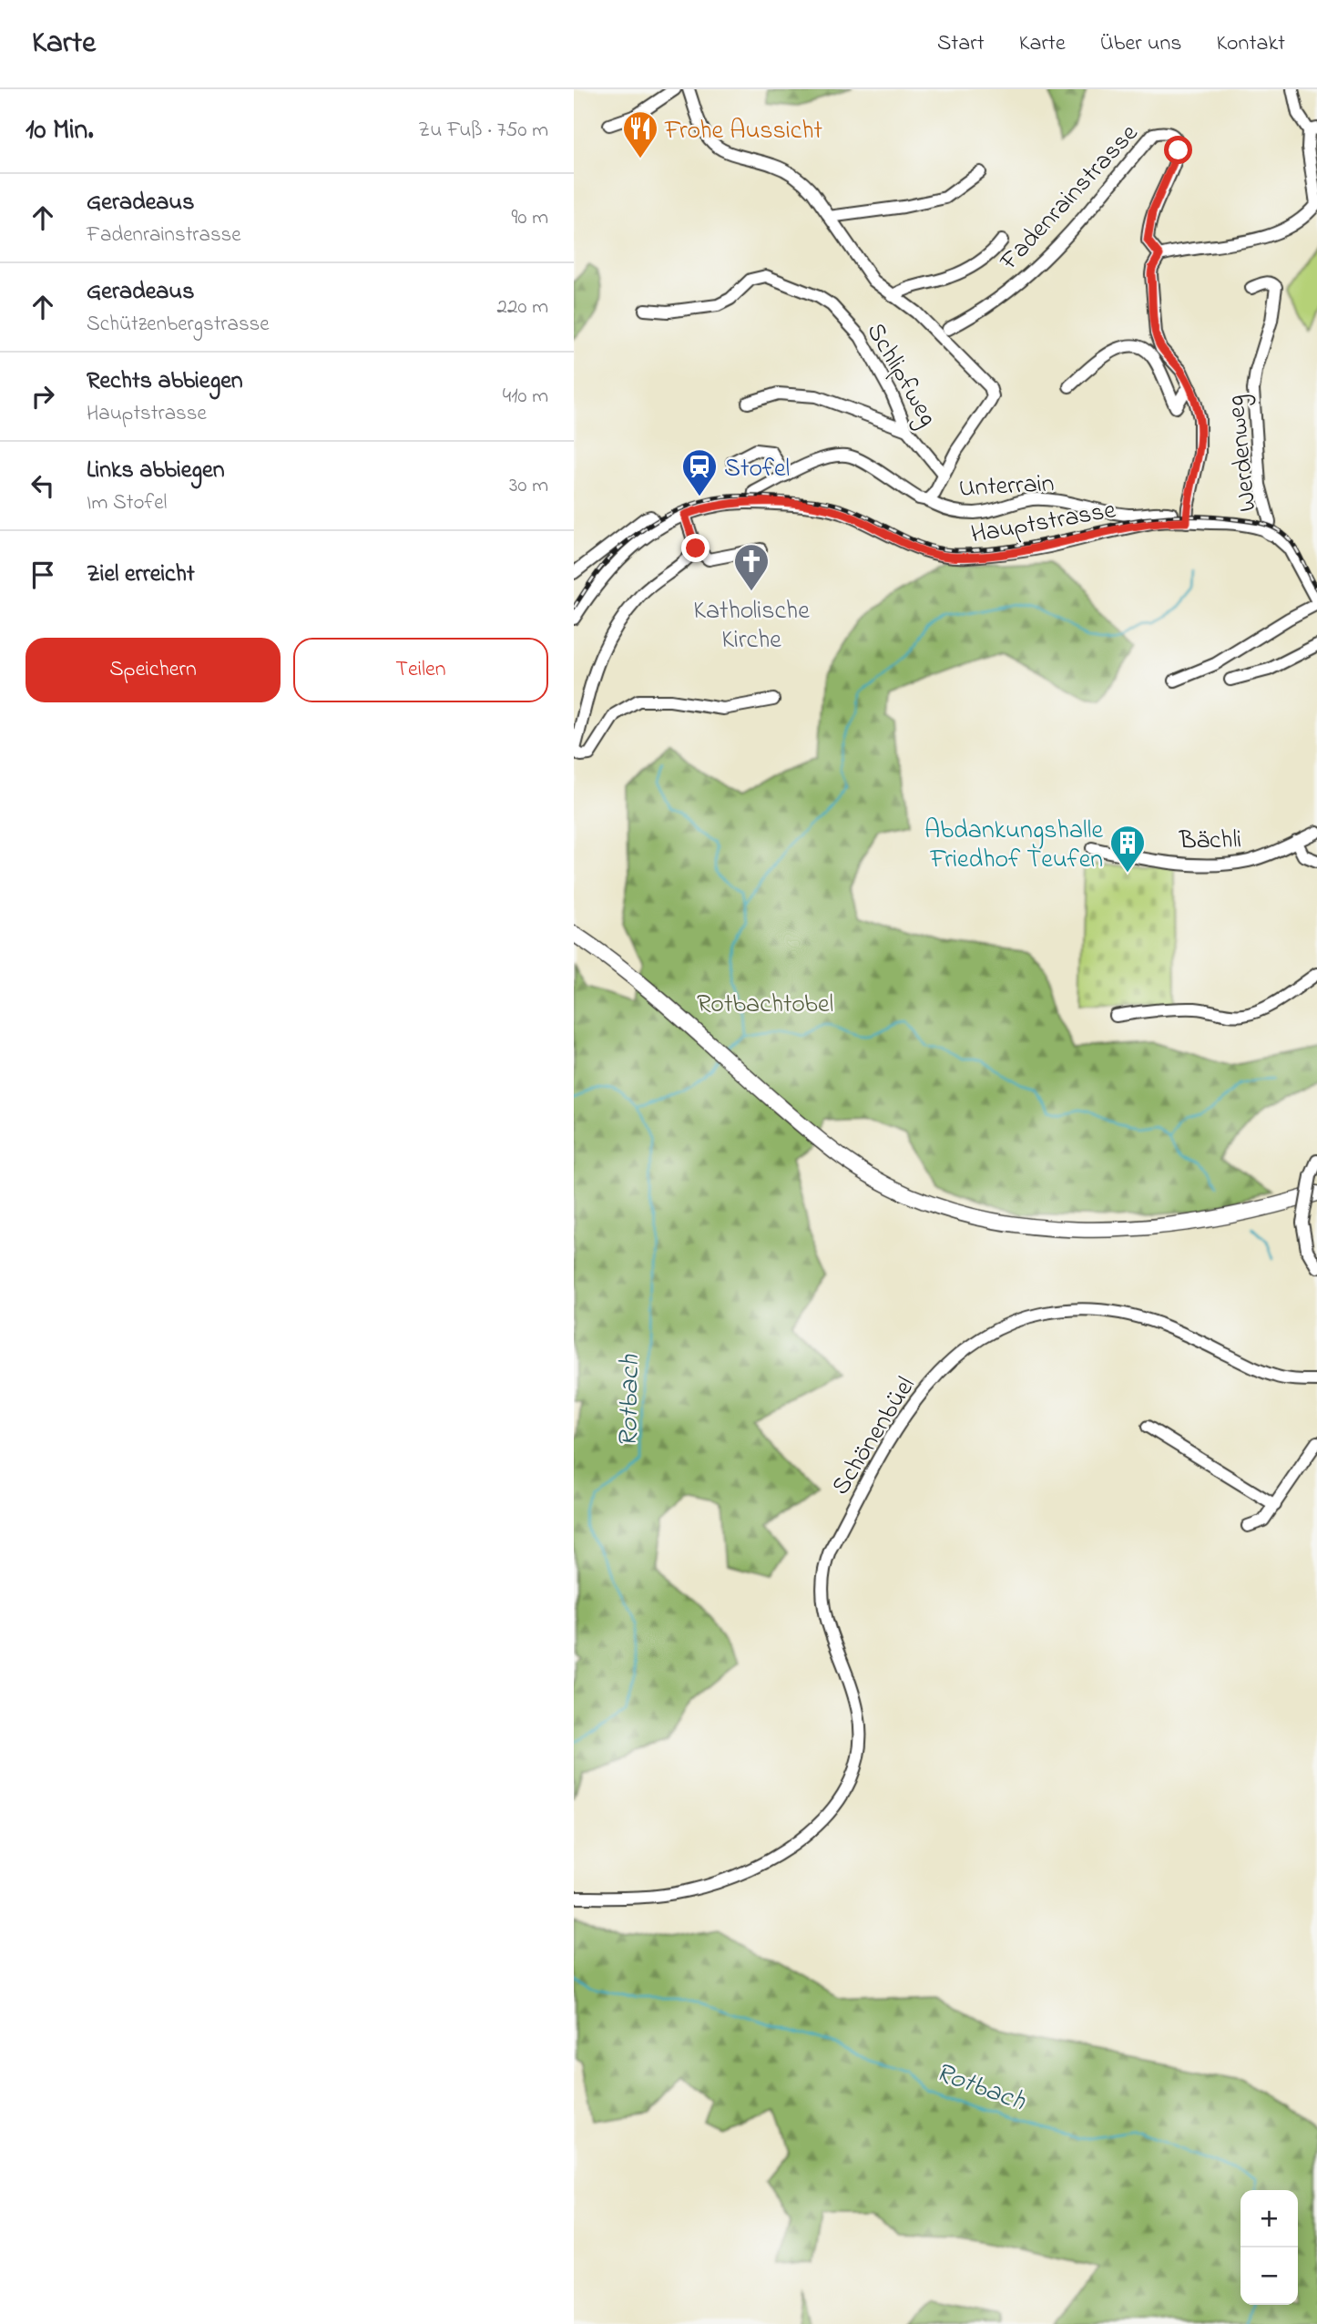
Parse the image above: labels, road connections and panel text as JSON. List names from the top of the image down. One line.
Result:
{"streets":{"street":["Fadenrainstrasse","Schlipfweg","Werdenweg","Unterrain","Hauptstrasse","Bächli","Schönenbüel"]},"crossings":[["Werdenweg","Hauptstrasse"],["Unterrain","Hauptstrasse"]],"water":["Rotbach"],"parks":["Rotbachtobel"],"places":{"restaurant":["Frohe Aussicht"],"station":["Stofel"],"church":["Katholische Kirche"],"building":["Abdankungshalle Friedhof Teufen"]},"page":{"header":"Karte","nav":["Start","Karte","Über uns","Kontakt"],"heading":["10 Min.","Zu Fuß · 750 m"],"list":[["Geradeaus","Fadenrainstrasse","90 m"],["Geradeaus","Schützenbergstrasse","220 m"],["Rechts abbiegen","Hauptstrasse","410 m"],["Links abbiegen","Im Stofel","30 m"],"Ziel erreicht"],"buttons":["Speichern","Teilen"],"map_buttons":["+","−"]}}
